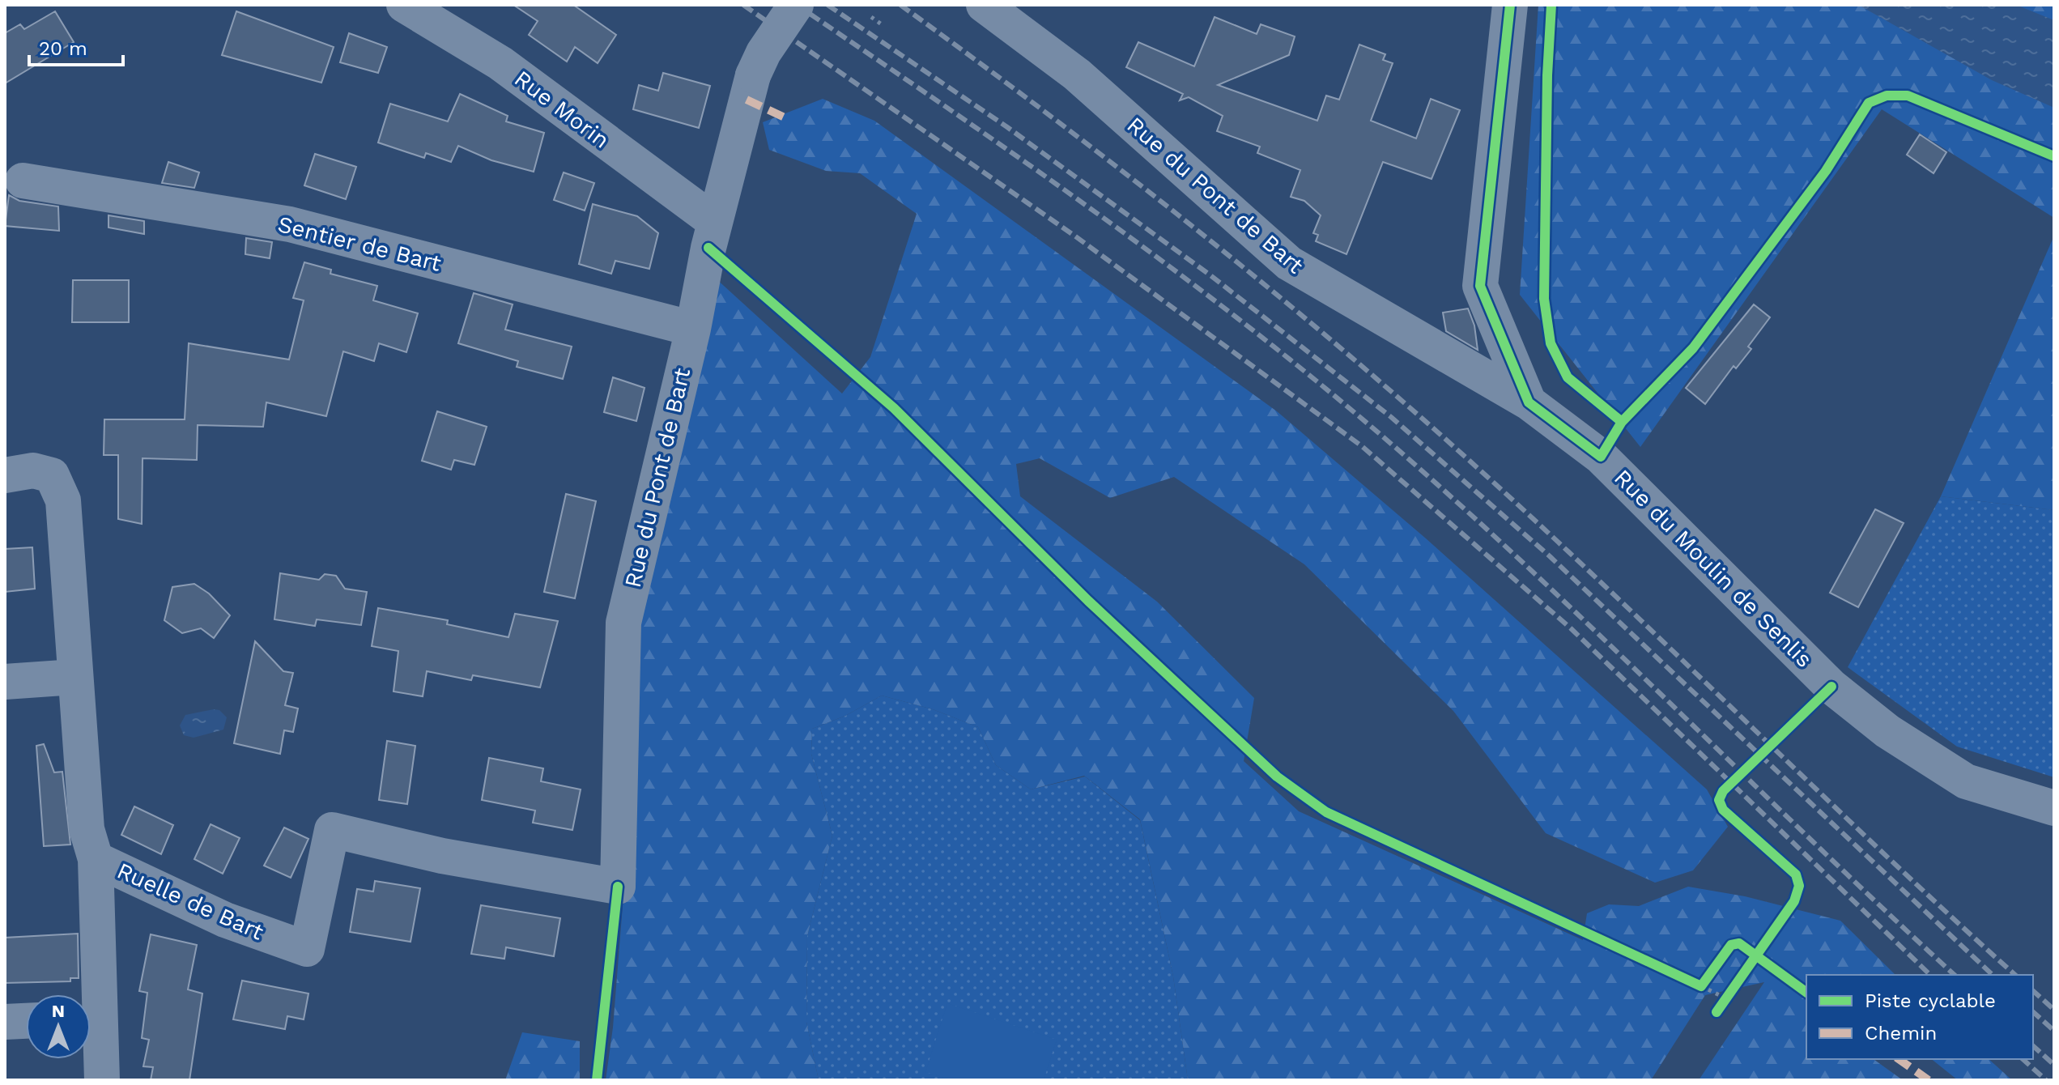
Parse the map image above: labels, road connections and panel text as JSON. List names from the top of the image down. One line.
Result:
{"streets":{"street":["Rue Morin","Rue du Pont de Bart","Sentier de Bart","Rue du Moulin de Senlis","Ruelle de Bart"]},"crossings":[["Rue Morin","Rue du Pont de Bart"],["Rue du Pont de Bart","Sentier de Bart"],["Rue du Pont de Bart","Rue du Moulin de Senlis"],["Rue du Pont de Bart","Ruelle de Bart"]],"legend":["Piste cyclable","Chemin"],"scale_bar":"20 m","north":"top"}
